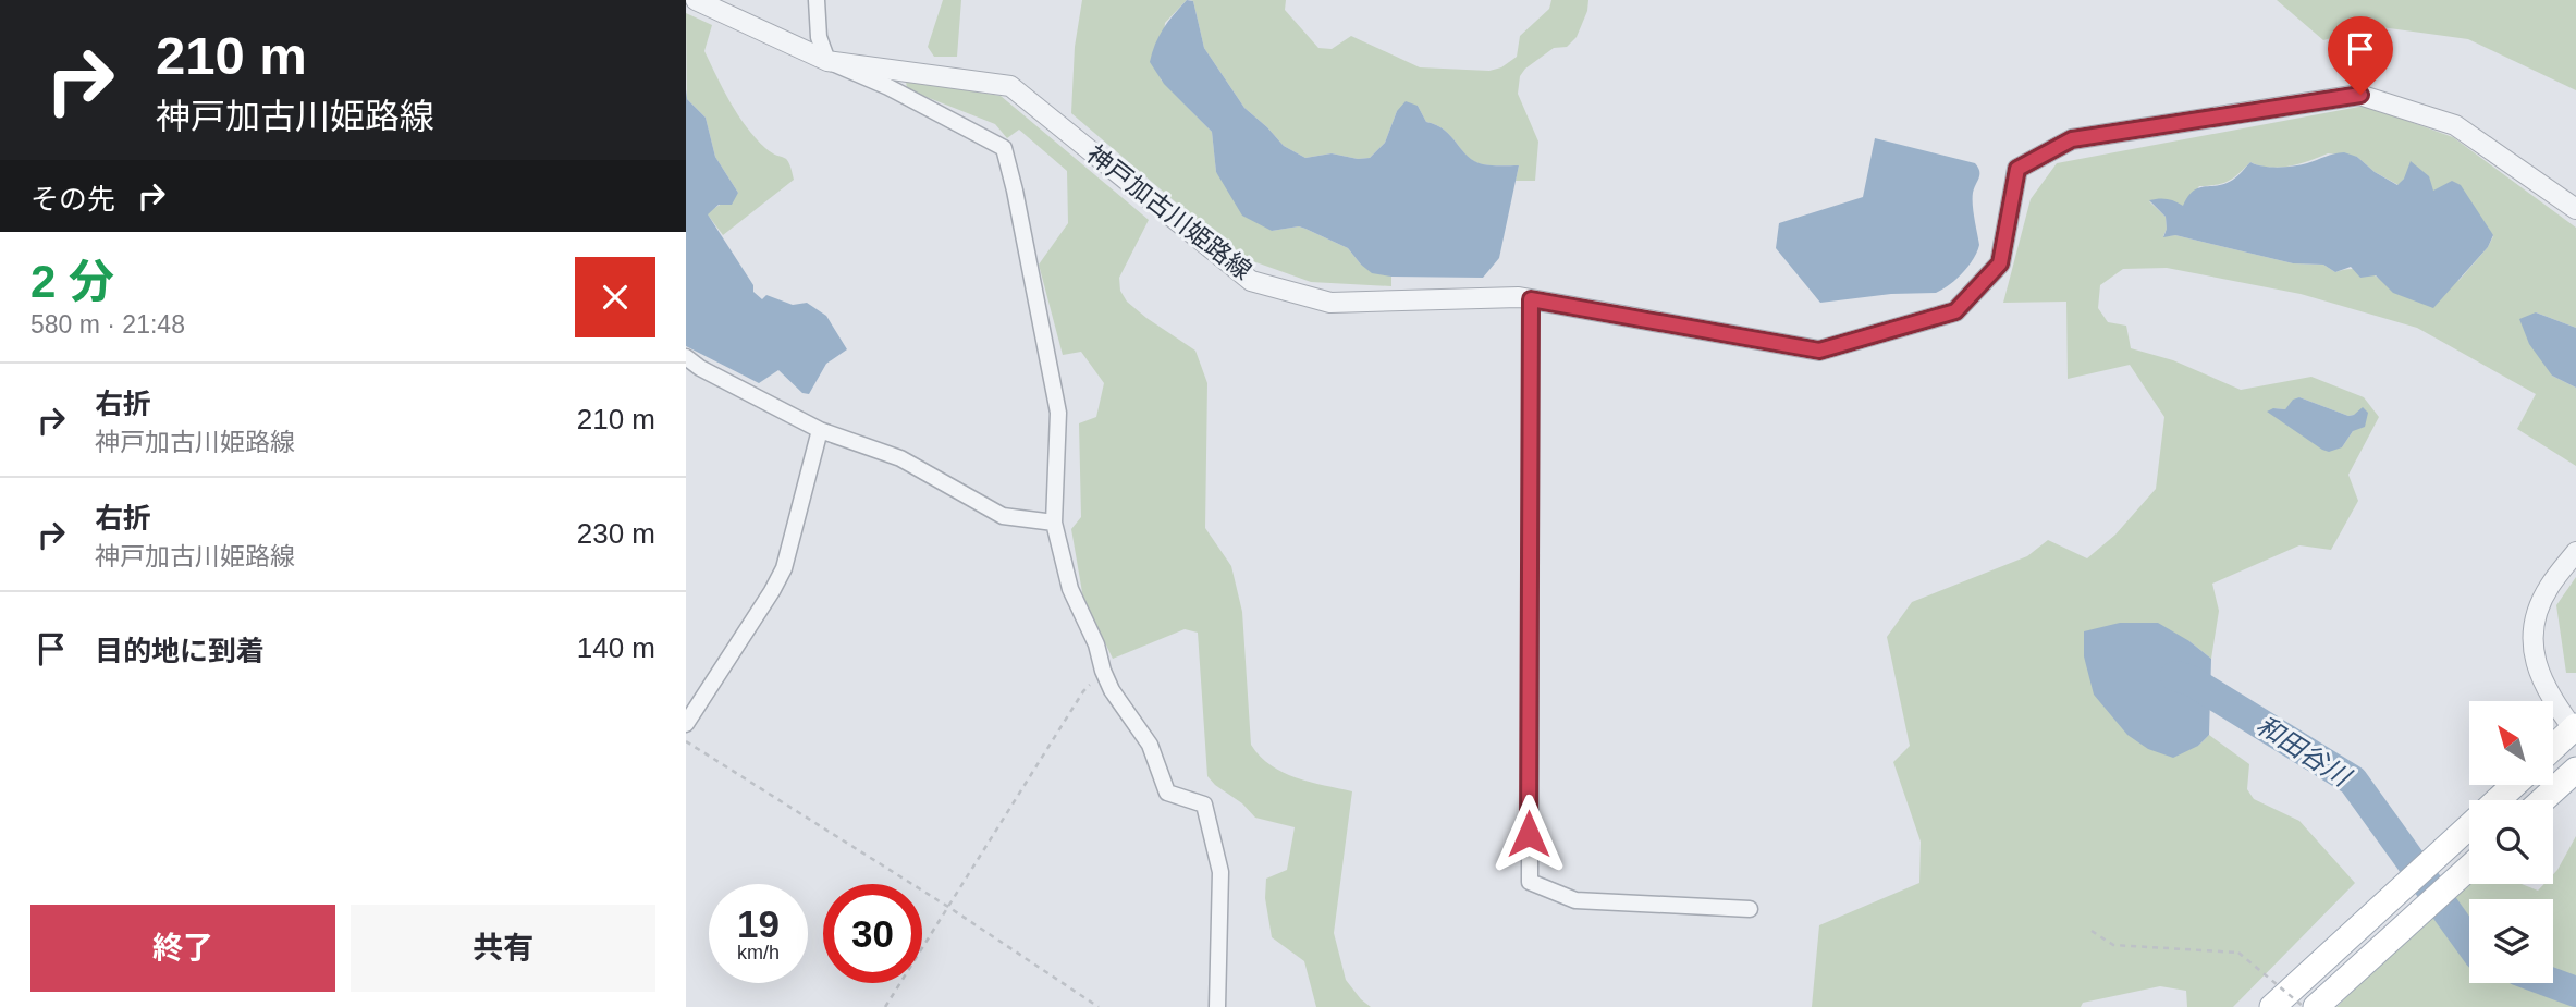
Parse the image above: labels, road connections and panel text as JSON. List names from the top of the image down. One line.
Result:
{"streets":{"street":["神戸加古川姫路線"]},"water":["和田谷川"],"north":"top left","page":{"turn":["210 m","神戸加古川姫路線"],"then":"その先","heading":["2 分","580 m · 21:48"],"list":[{"name":"右折","note":"神戸加古川姫路線","value":"210 m"},{"name":"右折","note":"神戸加古川姫路線","value":"230 m"},{"name":"目的地に到着","value":"140 m"}],"speed":"19 km/h","limit":"30","buttons":["終了","共有"]}}
